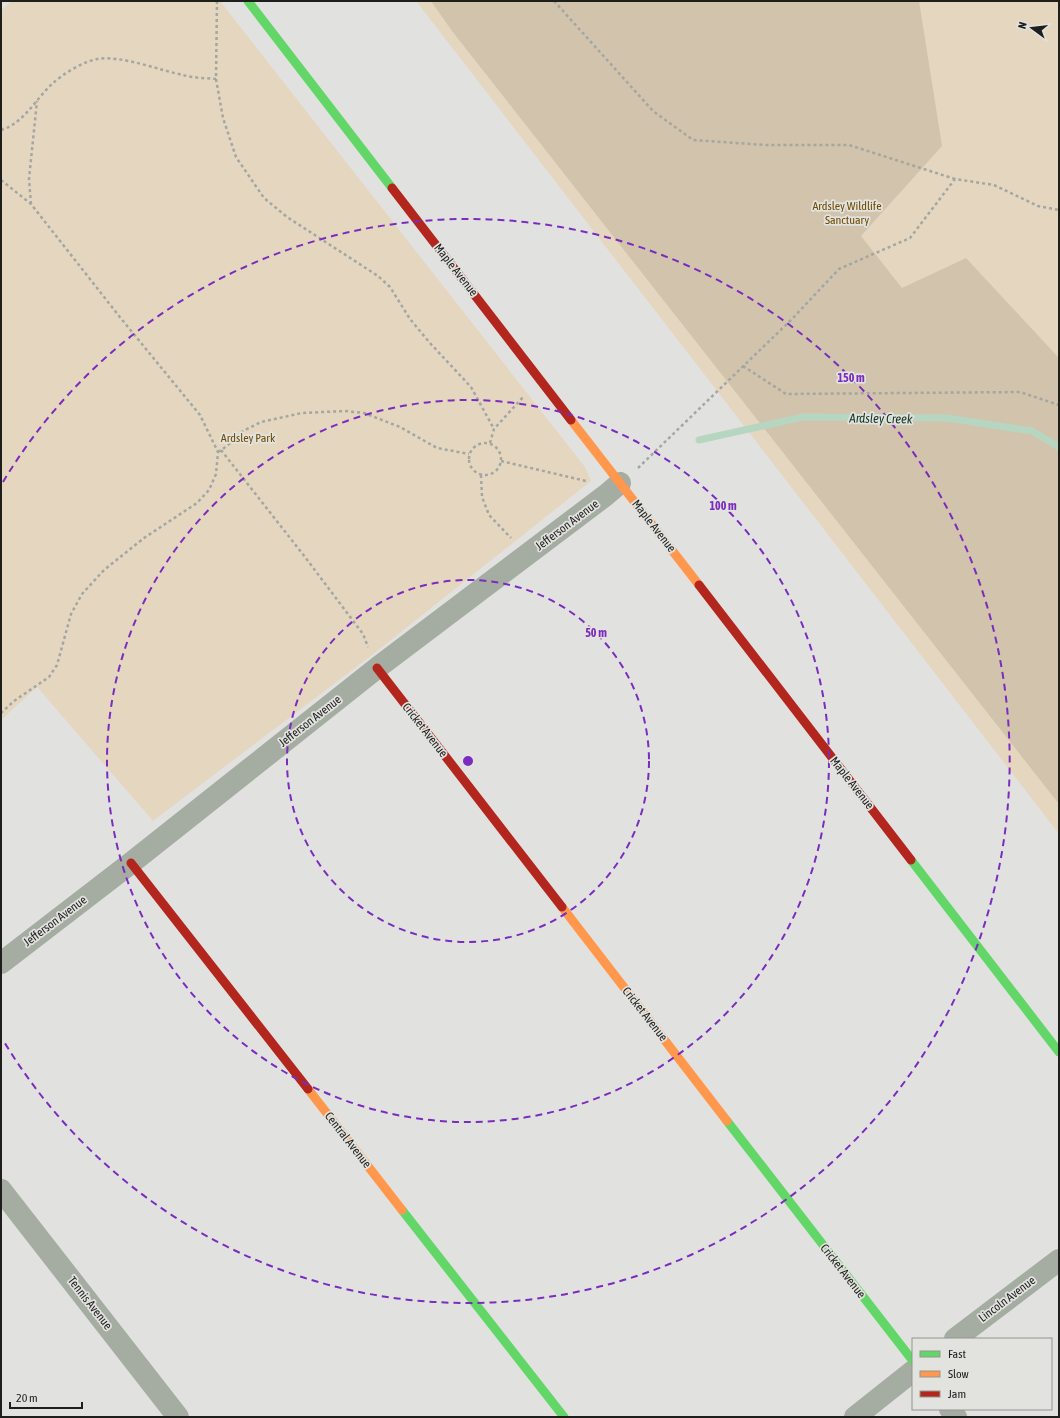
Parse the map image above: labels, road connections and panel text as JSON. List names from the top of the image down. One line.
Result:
{"streets":{"street":["Maple Avenue","Jefferson Avenue","Cricket Avenue","Central Avenue","Lincoln Avenue","Tennis Avenue"]},"crossings":[["Maple Avenue","Jefferson Avenue"],["Jefferson Avenue","Cricket Avenue"],["Jefferson Avenue","Central Avenue"]],"water":["Ardsley Creek"],"parks":["Ardsley Wildlife Sanctuary","Ardsley Park"],"legend":["Fast","Slow","Jam"],"scale_bar":"20 m","north":"left","rings":["150 m","100 m","50 m"]}
